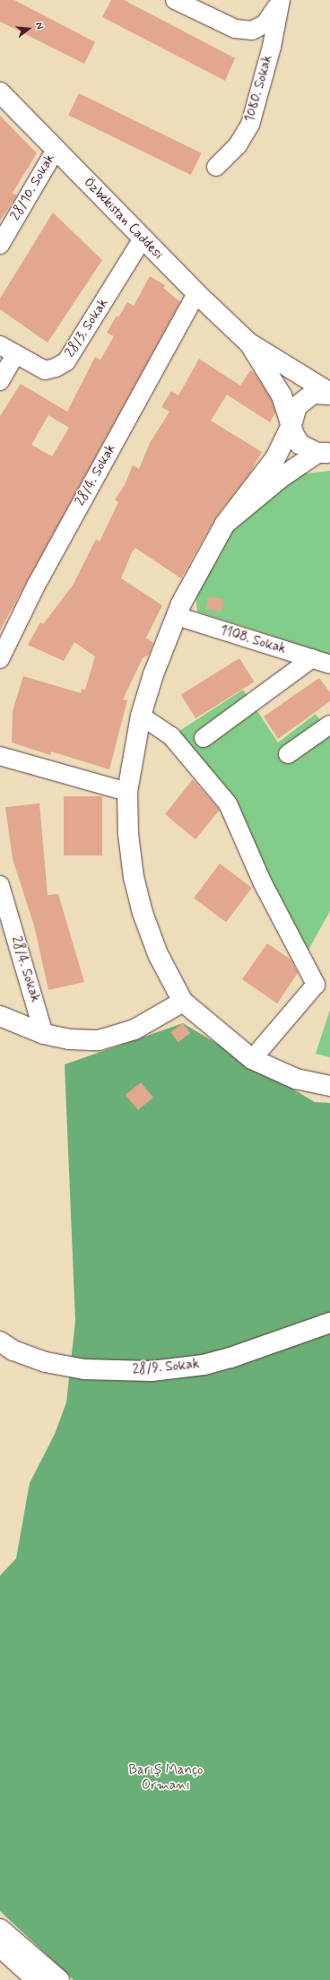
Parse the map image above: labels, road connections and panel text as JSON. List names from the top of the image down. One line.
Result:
{"streets":{"street":["1080. Sokak","28/10. Sokak","Özbekistan Caddesi","28/3. Sokak","28/4. Sokak","1108. Sokak","28/9. Sokak"]},"crossings":[["28/10. Sokak","Özbekistan Caddesi"],["Özbekistan Caddesi","28/3. Sokak"],["Özbekistan Caddesi","28/4. Sokak"]],"parks":["Barış Manço Ormanı"],"north":"right"}
